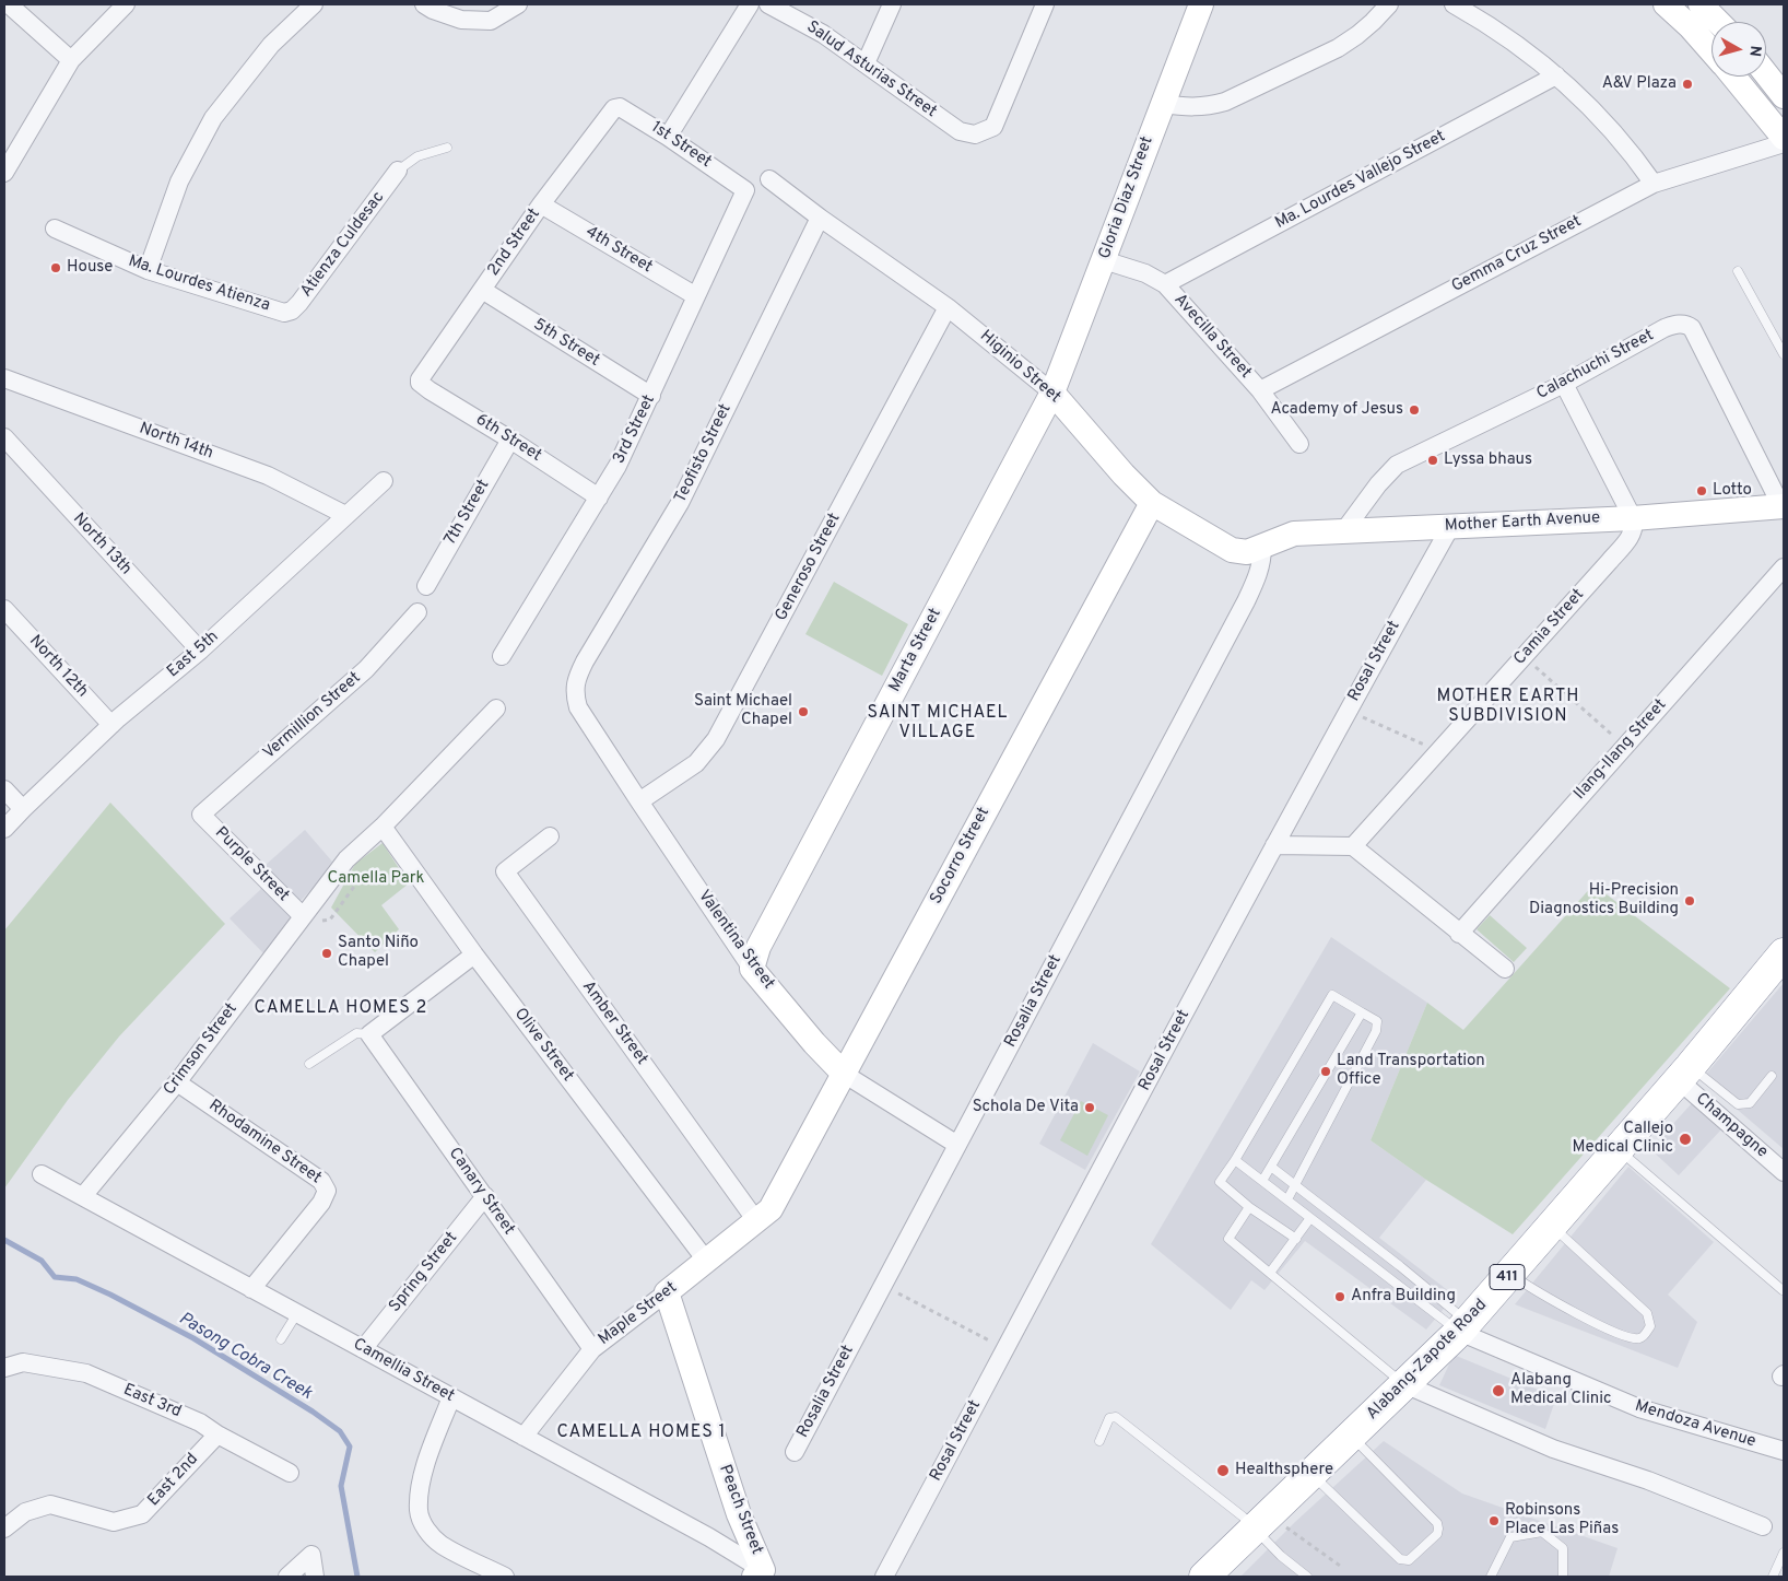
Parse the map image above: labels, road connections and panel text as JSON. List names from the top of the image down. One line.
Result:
{"streets":{"highway":["411","Alabang-Zapote Road"],"street":["Salud Asturias Street","1st Street","Ma. Lourdes Vallejo Street","Gloria Diaz Street","2nd Street","Atienza Culdesac","4th Street","Gemma Cruz Street","Ma. Lourdes Atienza","Avecilla Street","5th Street","Calachuchi Street","Higinio Street","3rd Street","6th Street","North 14th","Teofisto Street","7th Street","Mother Earth Avenue","North 13th","Generoso Street","Camia Street","Marta Street","East 5th","Rosal Street","North 12th","Vermillion Street","Ilang-Ilang Street","Socorro Street","Purple Street","Valentina Street","Rosalia Street","Amber Street","Olive Street","Crimson Street","Champagne","Rhodamine Street","Canary Street","Spring Street","Maple Street","Camellia Street","East 3rd","Mendoza Avenue","East 2nd","Peach Street"]},"crossings":[["1st Street","2nd Street"],["1st Street","3rd Street"],["Ma. Lourdes Vallejo Street","Avecilla Street"],["Gloria Diaz Street","Avecilla Street"],["Gloria Diaz Street","Higinio Street"],["Gloria Diaz Street","Marta Street"],["2nd Street","4th Street"],["2nd Street","5th Street"],["2nd Street","6th Street"],["Atienza Culdesac","Ma. Lourdes Atienza"],["4th Street","3rd Street"],["Gemma Cruz Street","Avecilla Street"],["5th Street","3rd Street"],["Calachuchi Street","Mother Earth Avenue"],["Higinio Street","Teofisto Street"],["Higinio Street","Mother Earth Avenue"],["Higinio Street","Generoso Street"],["Higinio Street","Marta Street"],["Higinio Street","Socorro Street"],["Higinio Street","Rosalia Street"],["3rd Street","6th Street"],["6th Street","7th Street"],["North 14th","East 5th"],["Teofisto Street","Valentina Street"],["Mother Earth Avenue","Camia Street"],["Mother Earth Avenue","Rosal Street"],["Mother Earth Avenue","Rosalia Street"],["North 13th","East 5th"],["Generoso Street","Valentina Street"],["Marta Street","Valentina Street"],["East 5th","North 12th"],["Vermillion Street","Purple Street"],["Socorro Street","Valentina Street"],["Socorro Street","Amber Street"],["Socorro Street","Maple Street"],["Purple Street","Crimson Street"],["Valentina Street","Rosalia Street"],["Amber Street","Maple Street"],["Olive Street","Crimson Street"],["Olive Street","Maple Street"],["Crimson Street","Rhodamine Street"],["Crimson Street","Camellia Street"],["Champagne","Alabang-Zapote Road"],["Rhodamine Street","Camellia Street"],["Canary Street","Spring Street"],["Canary Street","Maple Street"],["Spring Street","Camellia Street"],["Maple Street","Camellia Street"],["Maple Street","Peach Street"],["Alabang-Zapote Road","Mendoza Avenue"],["Camellia Street","Peach Street"],["East 3rd","East 2nd"]],"districts":["MOTHER EARTH SUBDIVISION","SAINT MICHAEL VILLAGE","CAMELLA HOMES 2","CAMELLA HOMES 1"],"water":["Pasong Cobra Creek"],"parks":["Camella Park"],"places":["A&V Plaza","House","Academy of Jesus","Lyssa bhaus","Lotto","Saint Michael Chapel","Hi-Precision Diagnostics Building","Santo Niño Chapel","Land Transportation Office","Schola De Vita","Callejo Medical Clinic","Anfra Building","Alabang Medical Clinic","Healthsphere","Robinsons Place Las Piñas"],"north":"right"}
